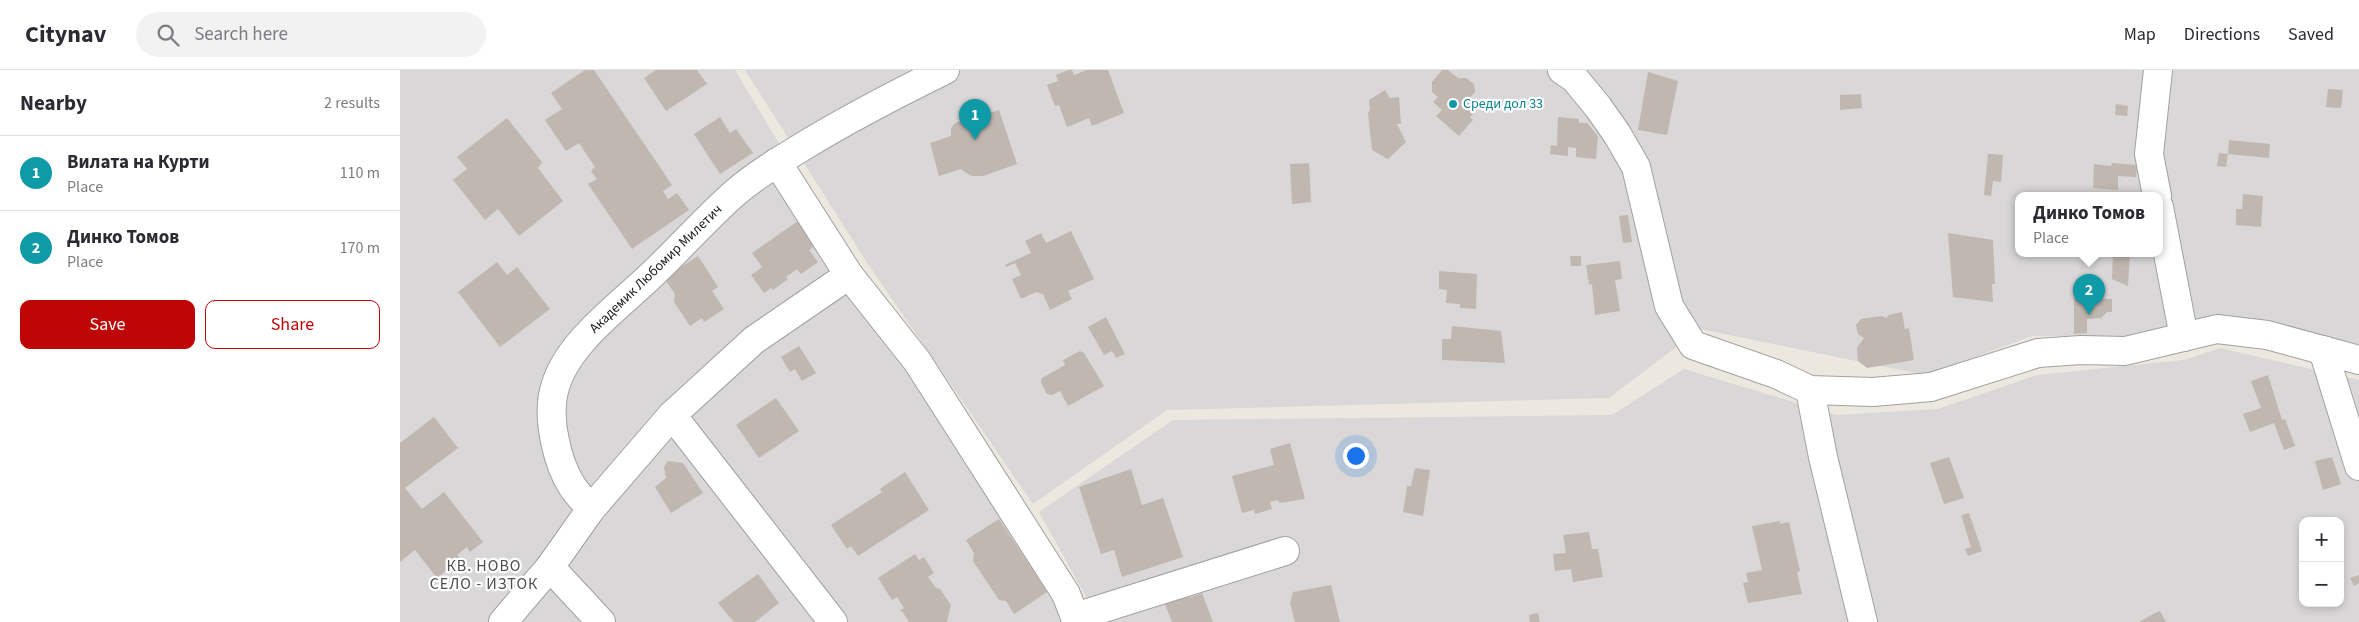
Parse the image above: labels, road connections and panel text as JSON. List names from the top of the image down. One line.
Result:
{"streets":{"street":["Академик Любомир Милетич"]},"districts":["КВ. НОВО СЕЛО - ИЗТОК"],"places":["Среди дол 33"],"page":{"header":"Citynav","search":"Search here","nav":["Map","Directions","Saved"],"heading":["Nearby","2 results"],"pins":["1","2"],"list":[{"mark":"1","name":"Вилата на Курти","note":"Place","value":"110 m"},{"mark":"2","name":"Динко Томов","note":"Place","value":"170 m"}],"popup":["Динко Томов","Place"],"buttons":["Save","Share"],"map_buttons":["+","−"]}}
